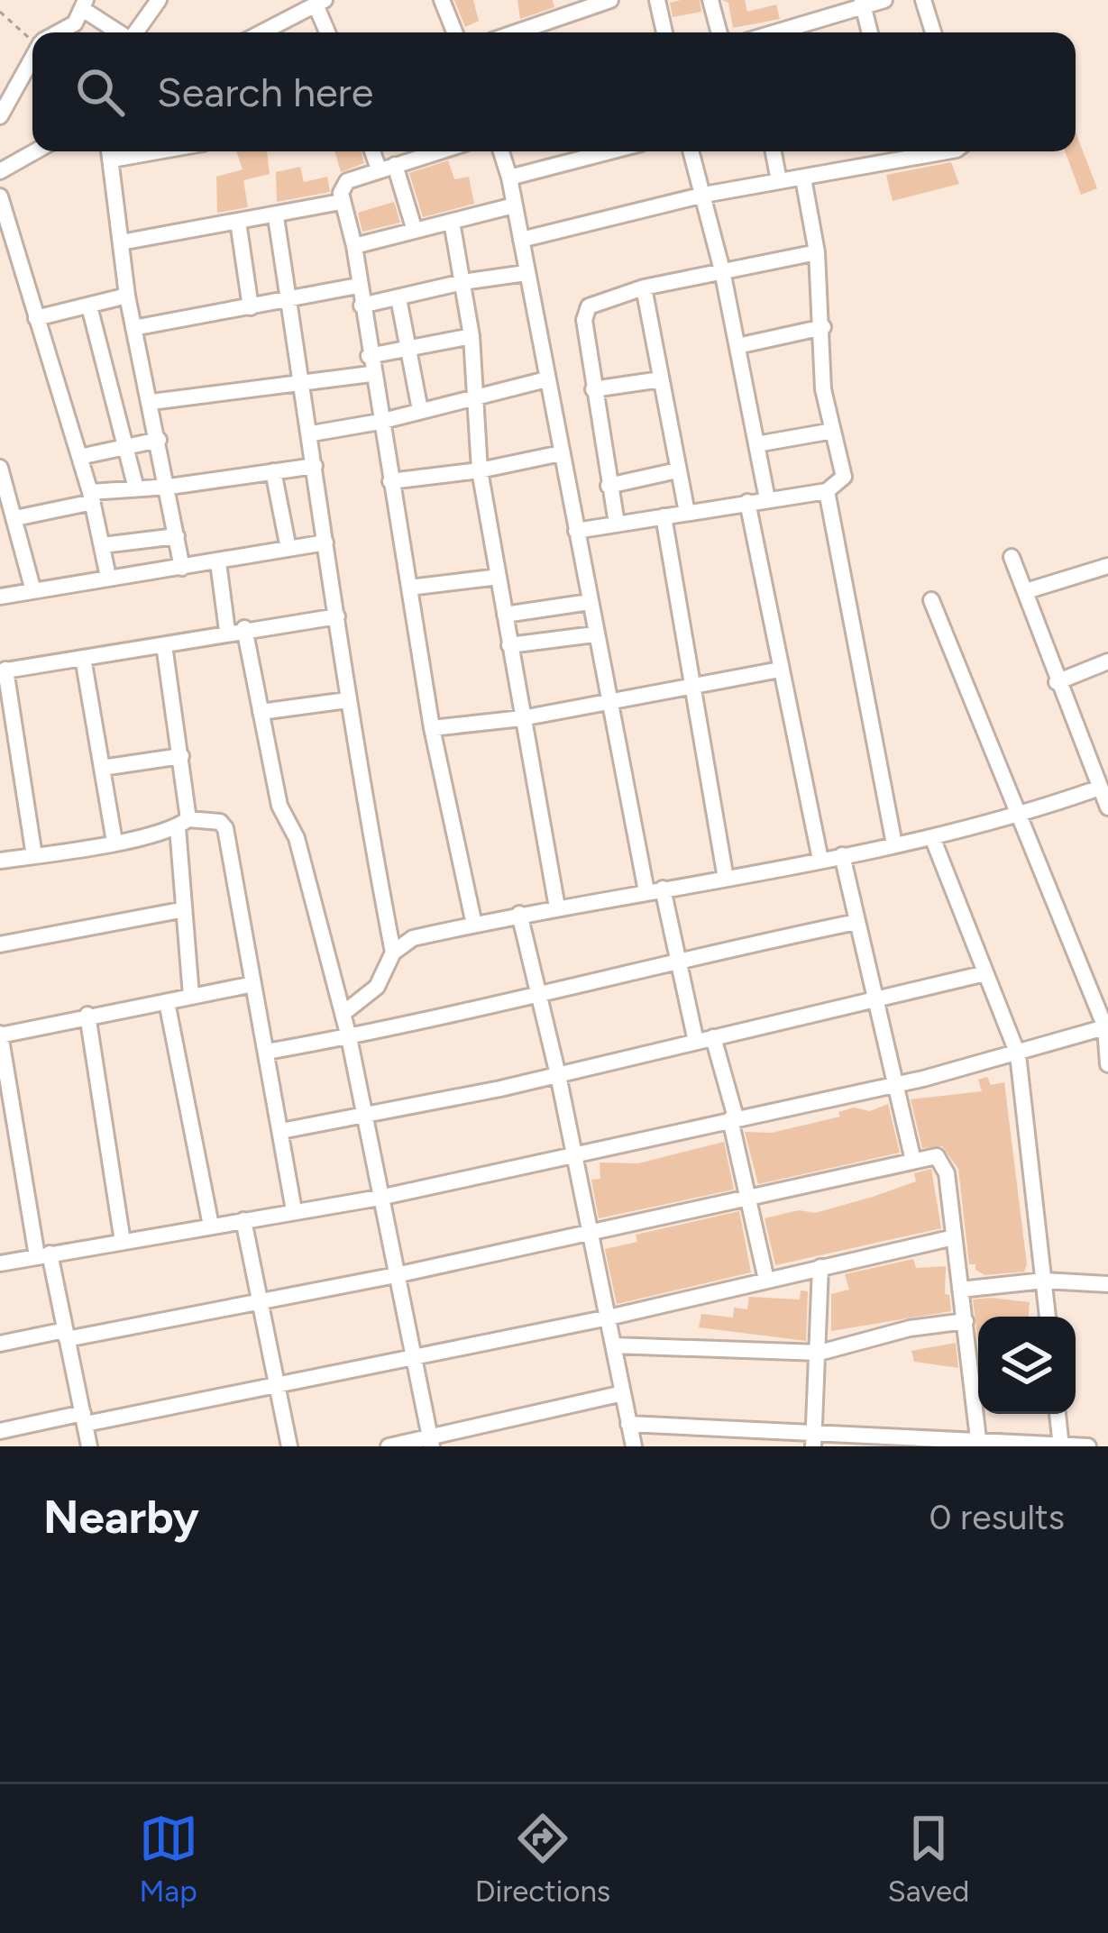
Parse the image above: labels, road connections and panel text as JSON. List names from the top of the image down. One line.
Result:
{"page":{"search":"Search here","heading":["Nearby","0 results"],"nav":["Map","Directions","Saved"]}}
